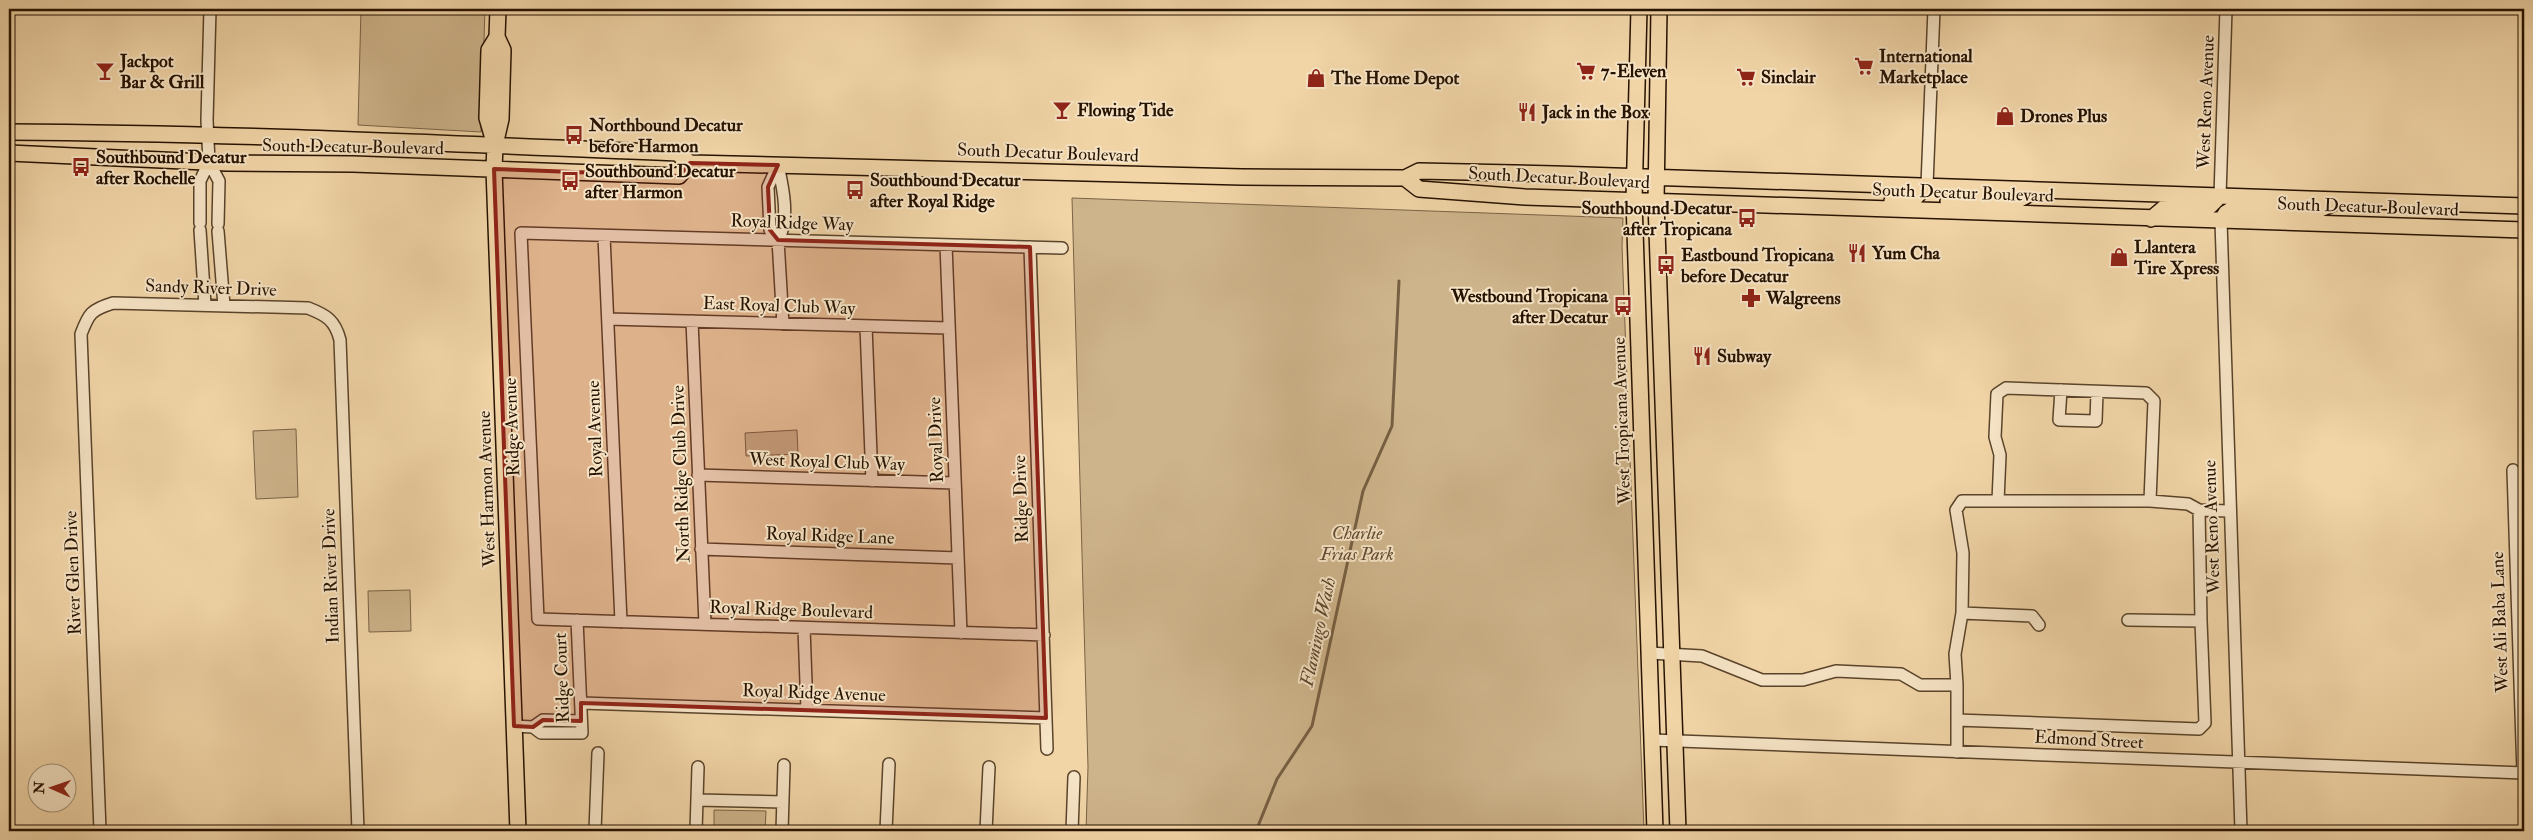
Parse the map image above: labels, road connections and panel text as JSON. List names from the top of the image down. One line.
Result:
{"streets":{"main road":["South Decatur Boulevard","West Tropicana Avenue","West Harmon Avenue"],"street":["West Reno Avenue","Royal Ridge Way","Sandy River Drive","East Royal Club Way","Ridge Avenue","Royal Avenue","Royal Drive","West Royal Club Way","North Ridge Club Drive","Ridge Drive","Royal Ridge Lane","River Glen Drive","Indian River Drive","Royal Ridge Boulevard","West Ali Baba Lane","Ridge Court","Royal Ridge Avenue","Edmond Street"]},"crossings":[["West Reno Avenue","South Decatur Boulevard"],["West Reno Avenue","Edmond Street"],["South Decatur Boulevard","West Tropicana Avenue"],["South Decatur Boulevard","West Harmon Avenue"],["Royal Ridge Way","Ridge Avenue"],["Royal Ridge Way","Royal Avenue"],["Royal Ridge Way","Royal Drive"],["Royal Ridge Way","Ridge Drive"],["Sandy River Drive","River Glen Drive"],["Sandy River Drive","Indian River Drive"],["East Royal Club Way","Royal Avenue"],["East Royal Club Way","Royal Drive"],["East Royal Club Way","North Ridge Club Drive"],["West Tropicana Avenue","Edmond Street"],["Ridge Avenue","Royal Ridge Boulevard"],["Royal Avenue","Royal Ridge Boulevard"],["Royal Drive","West Royal Club Way"],["Royal Drive","Royal Ridge Lane"],["Royal Drive","Royal Ridge Boulevard"],["West Royal Club Way","North Ridge Club Drive"],["North Ridge Club Drive","Royal Ridge Lane"],["North Ridge Club Drive","Royal Ridge Boulevard"],["Ridge Drive","Royal Ridge Boulevard"],["Ridge Drive","Royal Ridge Avenue"],["Royal Ridge Boulevard","Ridge Court"],["West Ali Baba Lane","Edmond Street"],["Ridge Court","Royal Ridge Avenue"]],"water":["Flamingo Wash"],"parks":["Charlie Frias Park"],"places":{"supermarket":["International Marketplace","7-Eleven","Sinclair"],"bar":["Jackpot Bar & Grill","Flowing Tide"],"shop":["The Home Depot","Drones Plus","Llantera Tire Xpress"],"restaurant":["Jack in the Box","Yum Cha","Subway"],"bus stop":["Northbound Decatur before Harmon","Southbound Decatur after Rochelle","Southbound Decatur after Harmon","Southbound Decatur after Royal Ridge","Southbound Decatur after Tropicana","Eastbound Tropicana before Decatur","Westbound Tropicana after Decatur"],"pharmacy":["Walgreens"]},"north":"left"}
